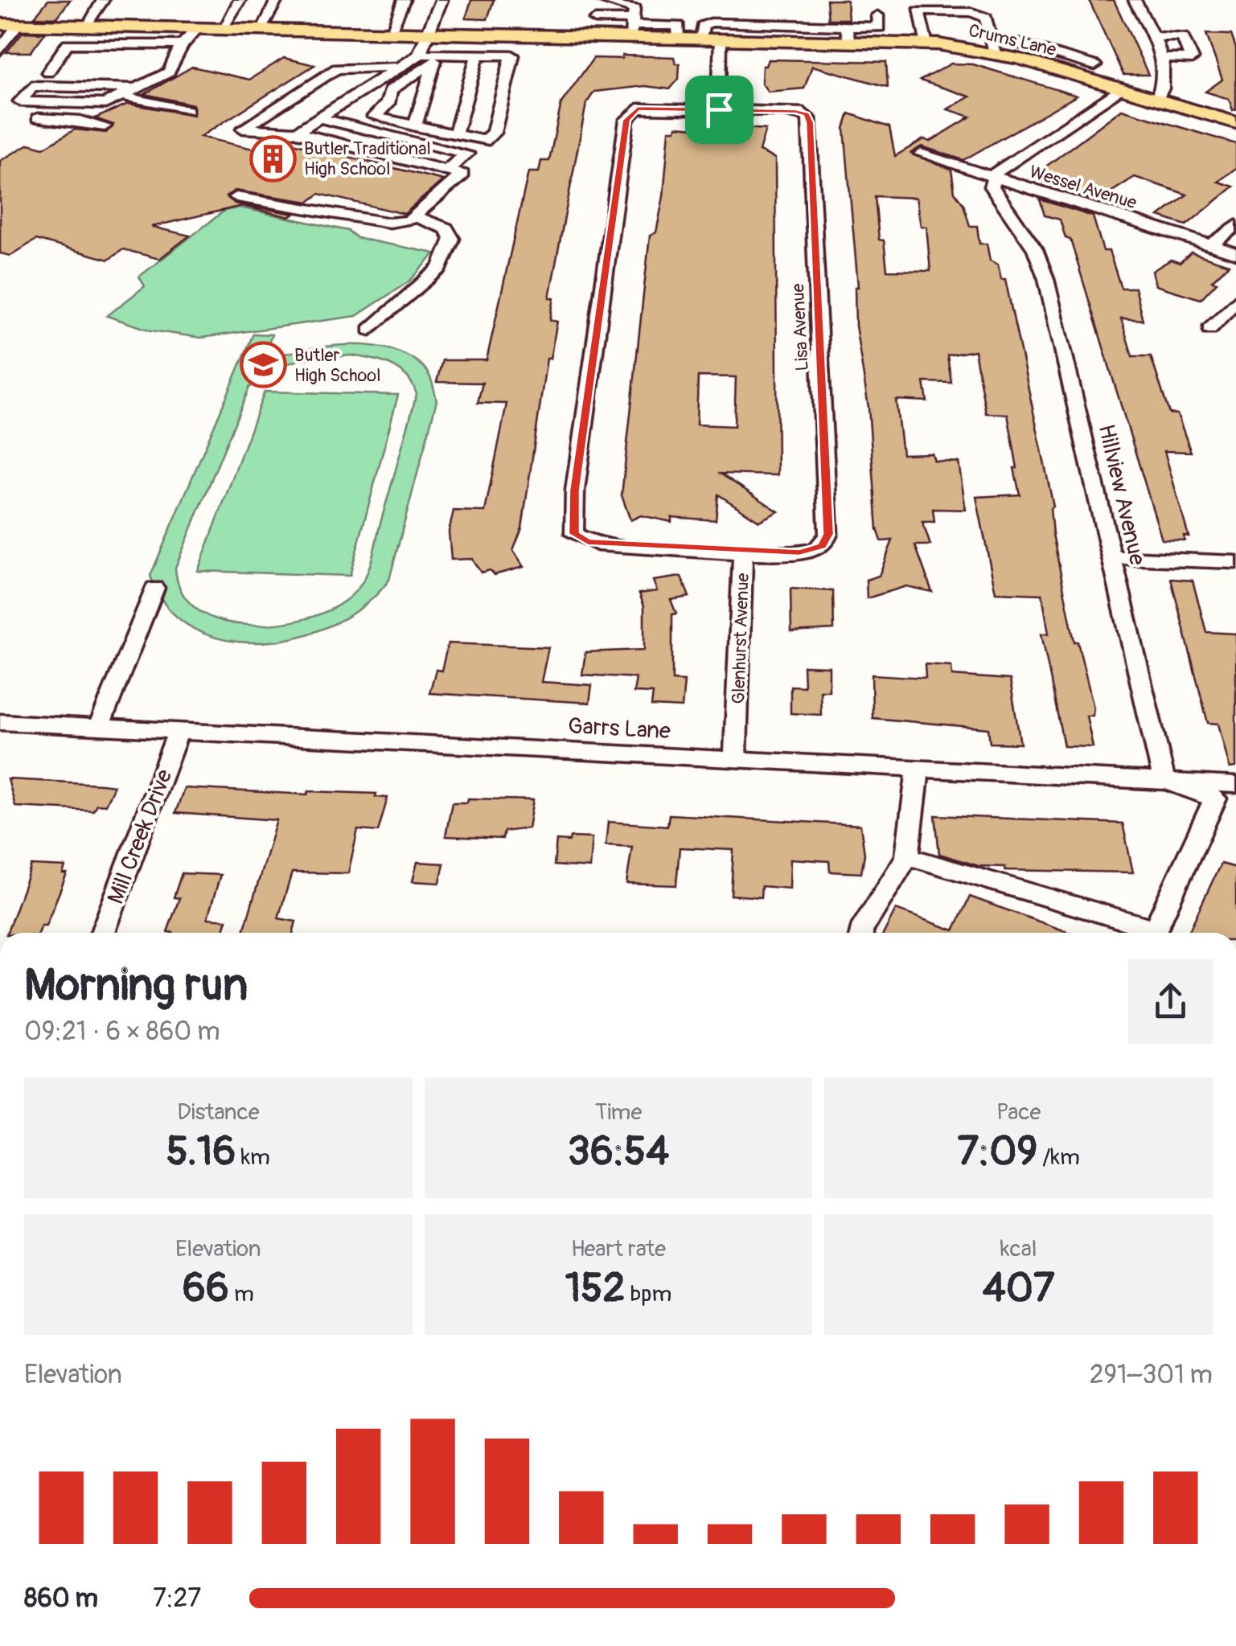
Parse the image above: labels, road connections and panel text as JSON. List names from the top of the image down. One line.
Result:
{"streets":{"main road":["Crums Lane"],"street":["Wessel Avenue","Lisa Avenue","Hillview Avenue","Glenhurst Avenue","Garrs Lane","Mill Creek Drive"]},"crossings":[["Wessel Avenue","Hillview Avenue"],["Lisa Avenue","Glenhurst Avenue"],["Hillview Avenue","Garrs Lane"],["Glenhurst Avenue","Garrs Lane"],["Garrs Lane","Mill Creek Drive"]],"places":{"building":["Butler Traditional High School"],"school or university":["Butler High School"]},"page":{"heading":["Morning run","09:21 · 6 × 860 m"],"stats":[["Distance","5.16 km"],["Time","36:54"],["Pace","7:09 /km"],["Elevation","66 m"],["Heart rate","152 bpm"],["kcal","407"]],"chart":["Elevation","291–301 m"],"list":[{"name":"860 m","note":"7:27"}]}}
